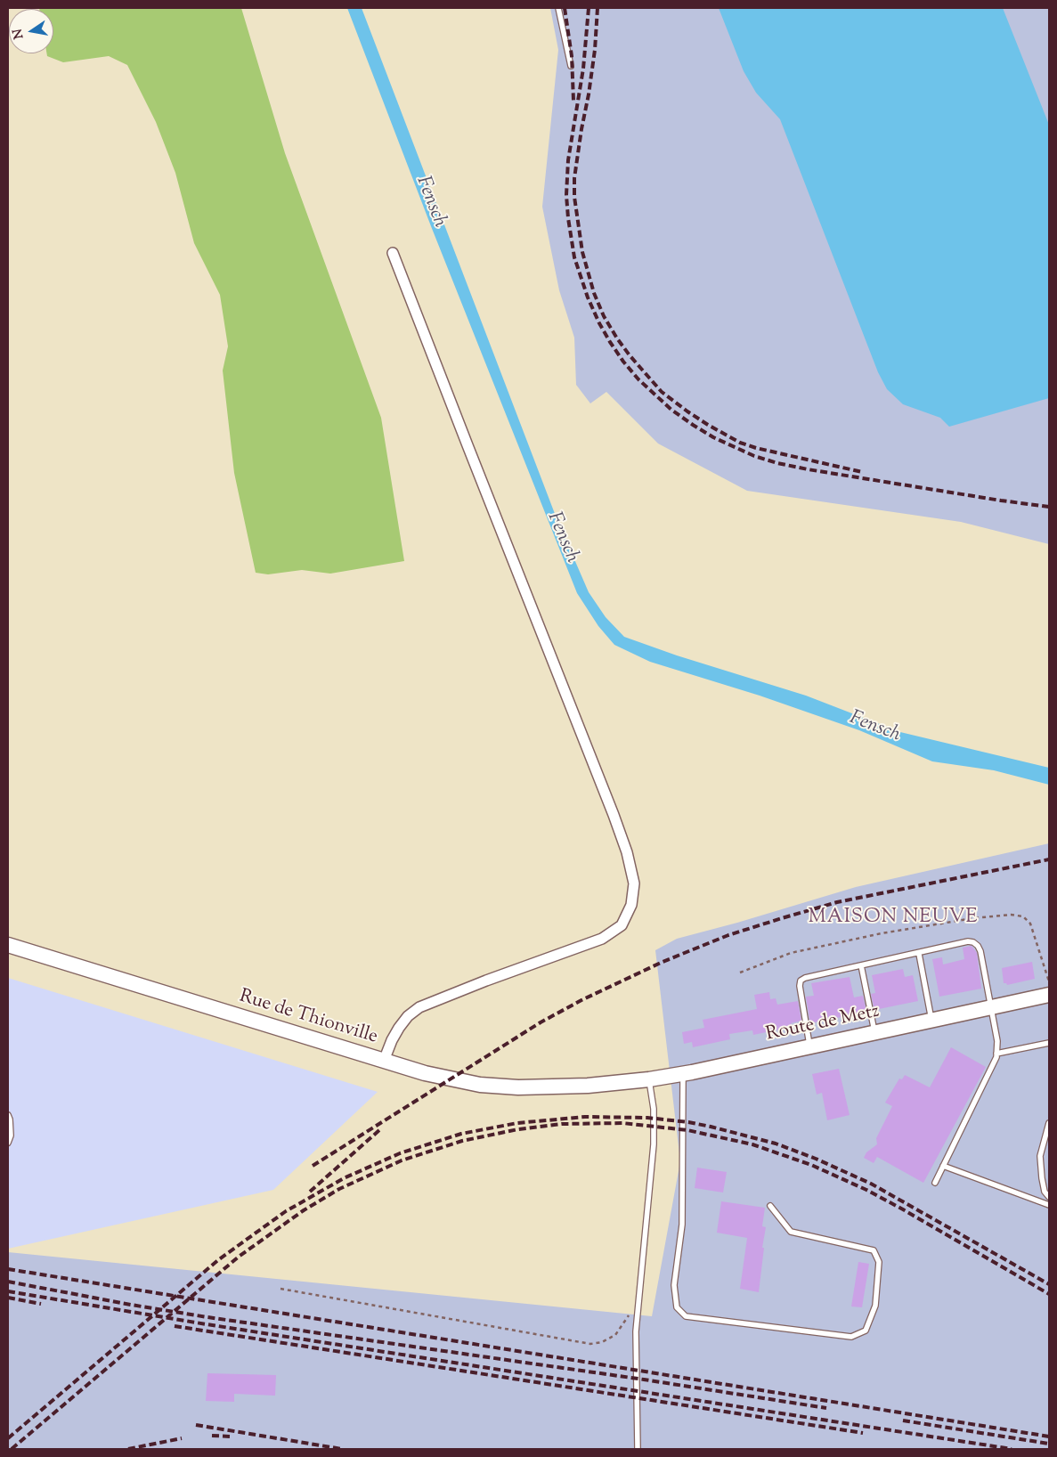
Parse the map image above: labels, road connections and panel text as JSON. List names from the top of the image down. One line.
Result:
{"streets":{"main road":["Rue de Thionville","Route de Metz"]},"crossings":[["Rue de Thionville","Route de Metz"]],"districts":["MAISON NEUVE"],"water":["Fensch"],"north":"left"}
